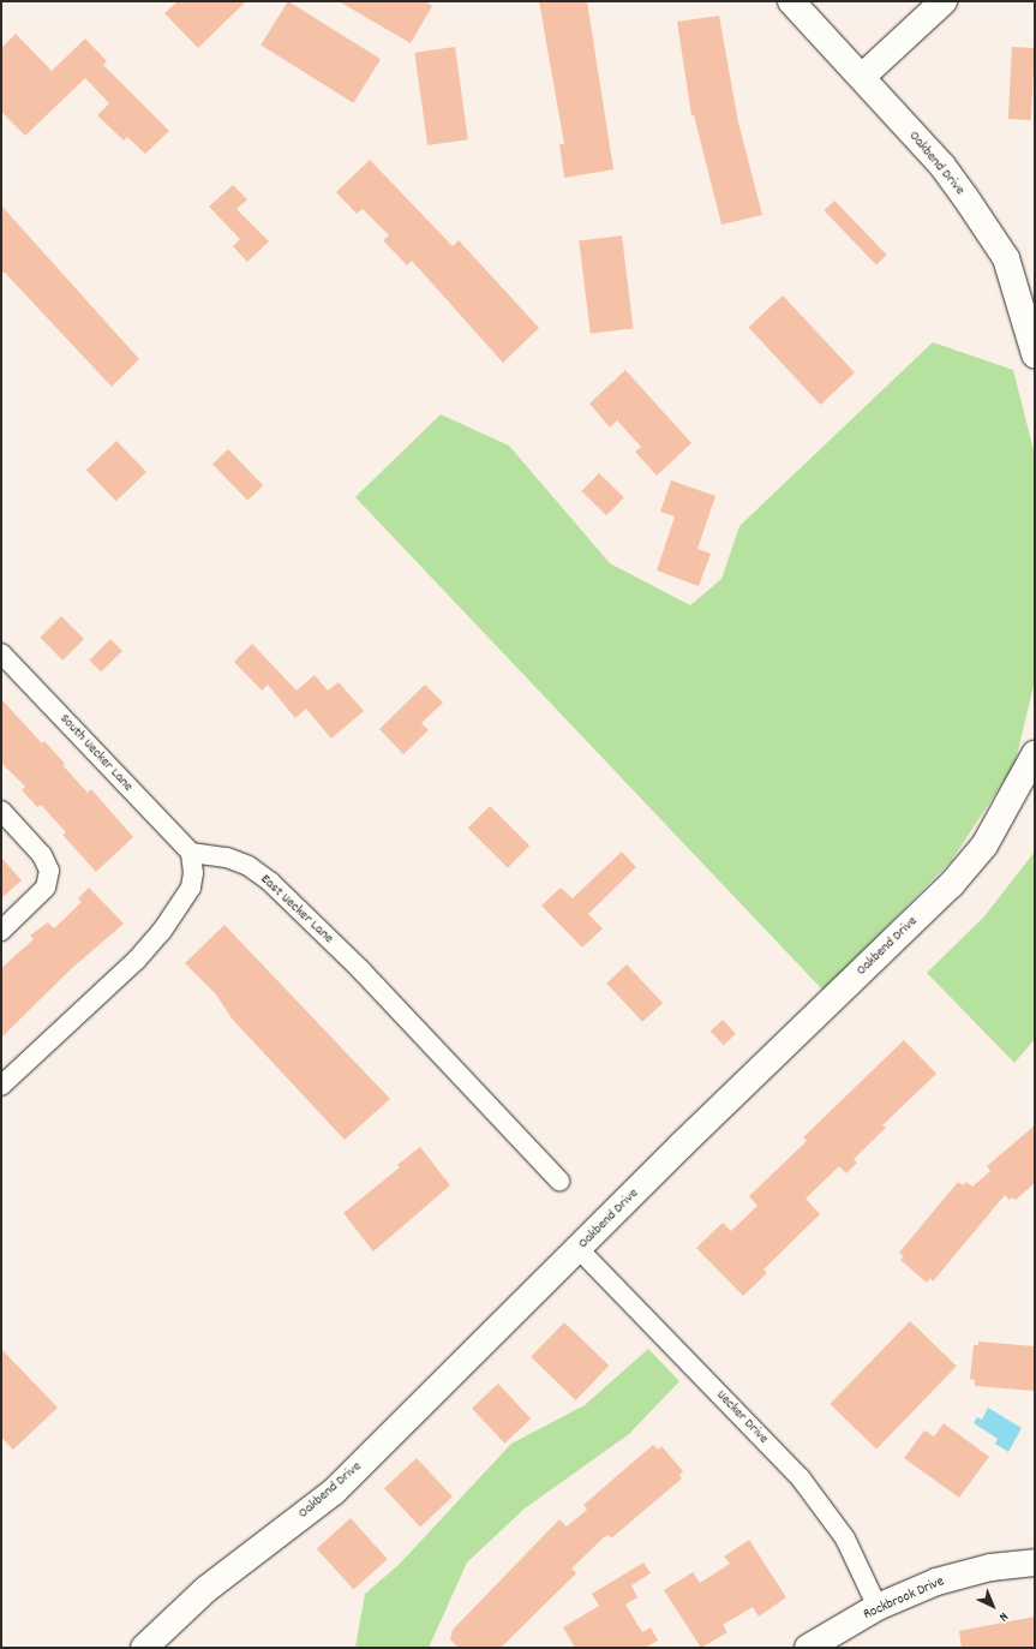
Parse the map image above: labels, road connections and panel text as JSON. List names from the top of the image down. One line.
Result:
{"streets":{"street":["Oakbend Drive","South Uecker Lane","East Uecker Lane","Uecker Drive","Rockbrook Drive"]},"crossings":[["Oakbend Drive","Uecker Drive"],["South Uecker Lane","East Uecker Lane"],["Uecker Drive","Rockbrook Drive"]],"north":"bottom right"}
